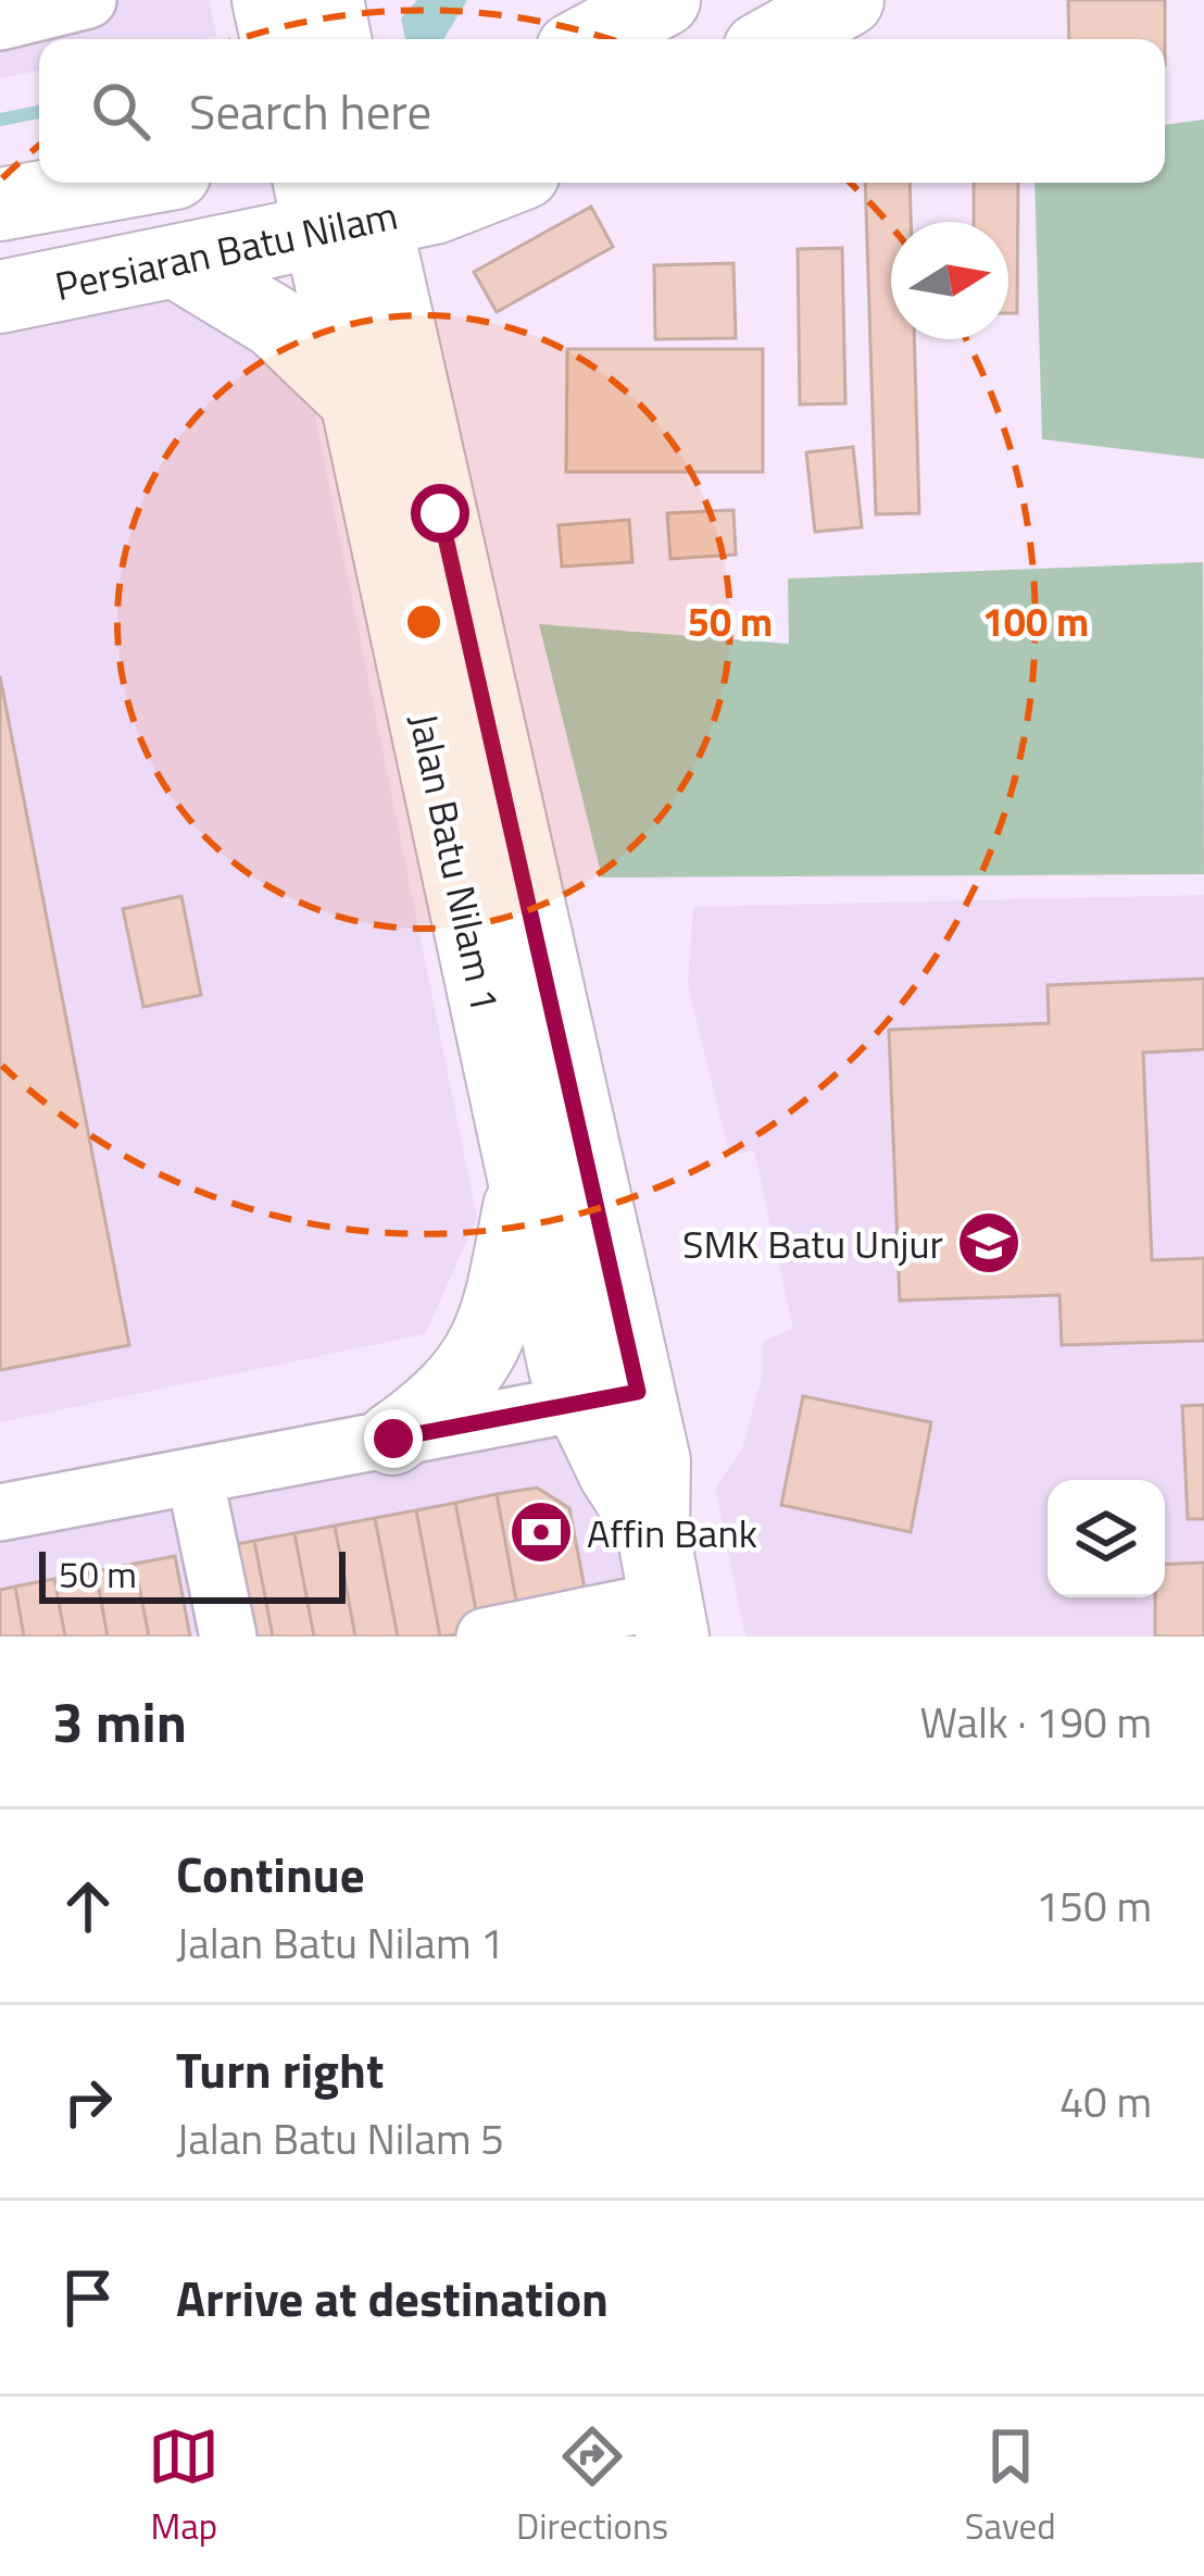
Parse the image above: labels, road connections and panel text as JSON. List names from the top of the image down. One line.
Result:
{"streets":{"main road":["Persiaran Batu Nilam","Jalan Batu Nilam 1"]},"crossings":[["Persiaran Batu Nilam","Jalan Batu Nilam 1"]],"places":{"school or university":["SMK Batu Unjur"],"bank":["Affin Bank"]},"scale_bar":"50 m","north":"right","page":{"search":"Search here","scale":"50 m","heading":["3 min","Walk · 190 m"],"list":[["Continue","Jalan Batu Nilam 1","150 m"],["Turn right","Jalan Batu Nilam 5","40 m"],"Arrive at destination"],"nav":["Map","Directions","Saved"]},"rings":["50 m","100 m"]}
